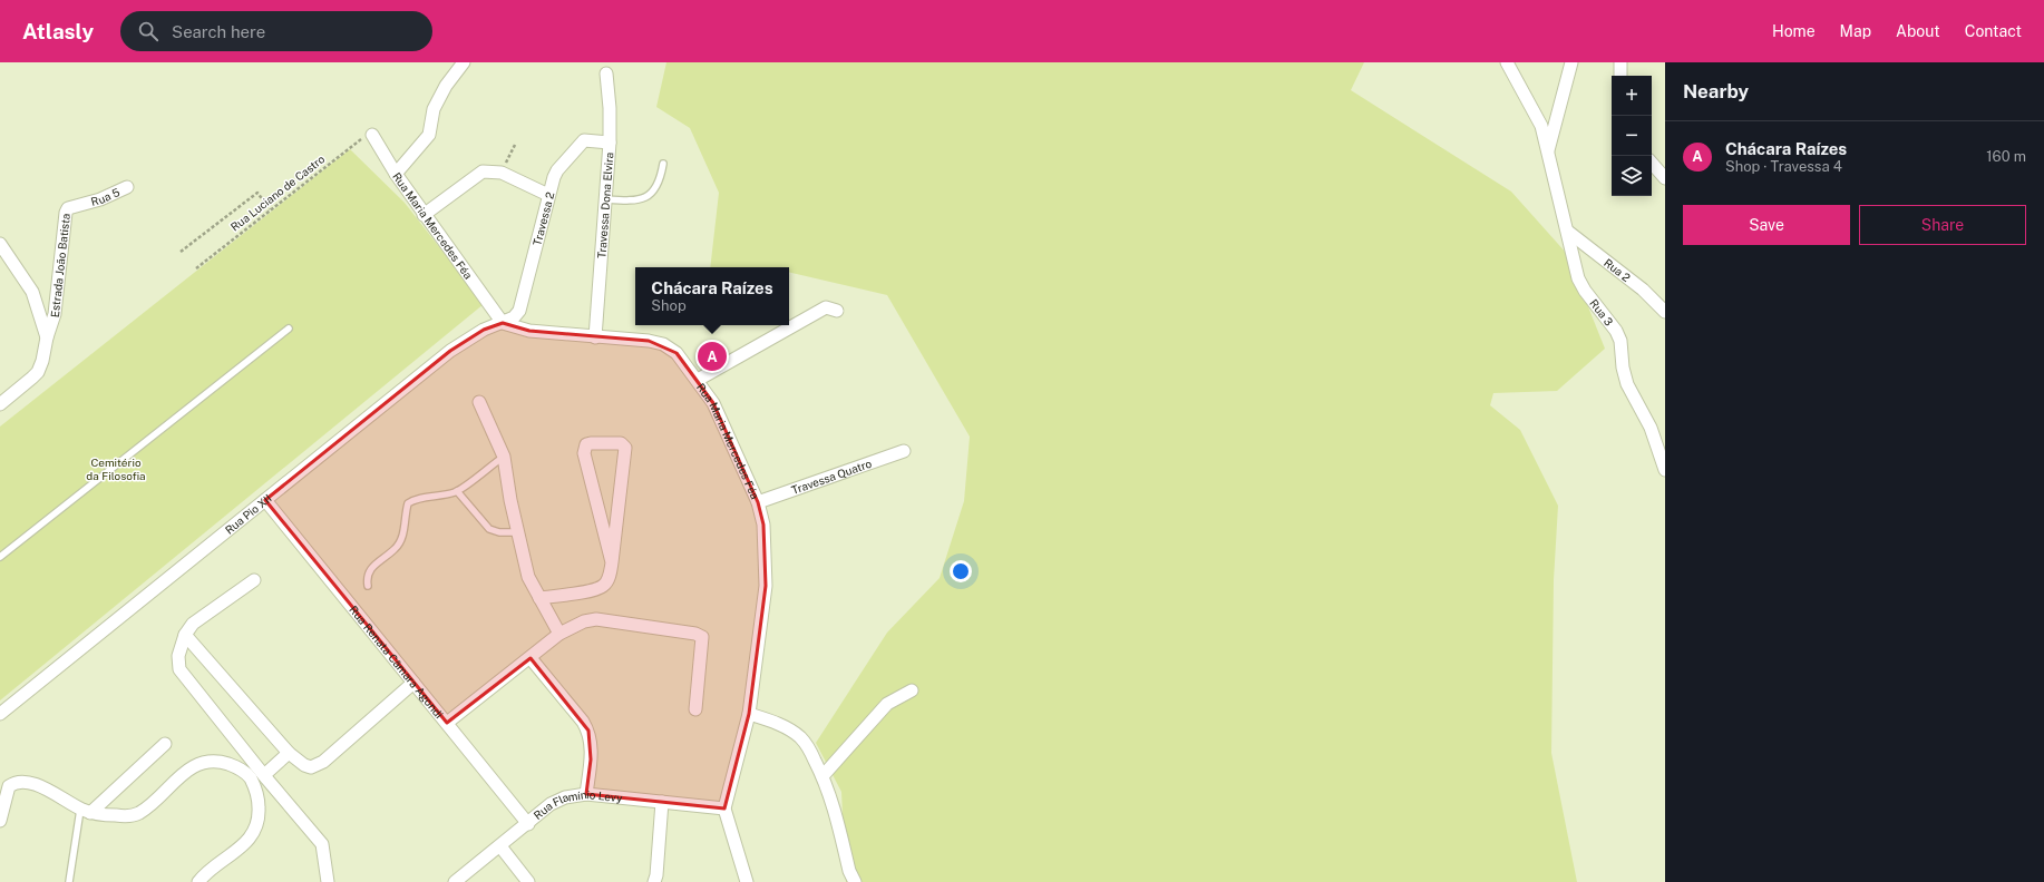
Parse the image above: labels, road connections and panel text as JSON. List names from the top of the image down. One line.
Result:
{"streets":{"street":["Rua 5","Travessa Dona Elvira","Travessa 2","Rua Maria Mercedes Féa","Estrada João Batista","Rua 2","Rua 3","Travessa Quatro","Rua Pio XII","Rua Renata Câmara Agondi","Rua Flamínio Levy"],"path":["Rua Luciano de Castro"]},"crossings":[["Rua Luciano de Castro","Rua Maria Mercedes Féa"],["Rua 5","Estrada João Batista"],["Travessa Dona Elvira","Travessa 2"],["Travessa Dona Elvira","Rua Maria Mercedes Féa"],["Travessa 2","Rua Maria Mercedes Féa"],["Travessa 2","Rua Pio XII"],["Rua Maria Mercedes Féa","Travessa Quatro"],["Rua Maria Mercedes Féa","Rua Pio XII"],["Rua Maria Mercedes Féa","Rua Flamínio Levy"],["Rua 2","Rua 3"],["Rua Pio XII","Rua Renata Câmara Agondi"],["Rua Renata Câmara Agondi","Rua Flamínio Levy"]],"parks":["Cemitério da Filosofia"],"page":{"header":"Atlasly","search":"Search here","nav":["Home","Map","About","Contact"],"heading":"Nearby","map_buttons":["+","−"],"list":[{"mark":"A","name":"Chácara Raízes","note":"Shop · Travessa 4","value":"160 m"}],"buttons":["Save","Share"],"popup":["Chácara Raízes","Shop"],"pins":"A"}}
